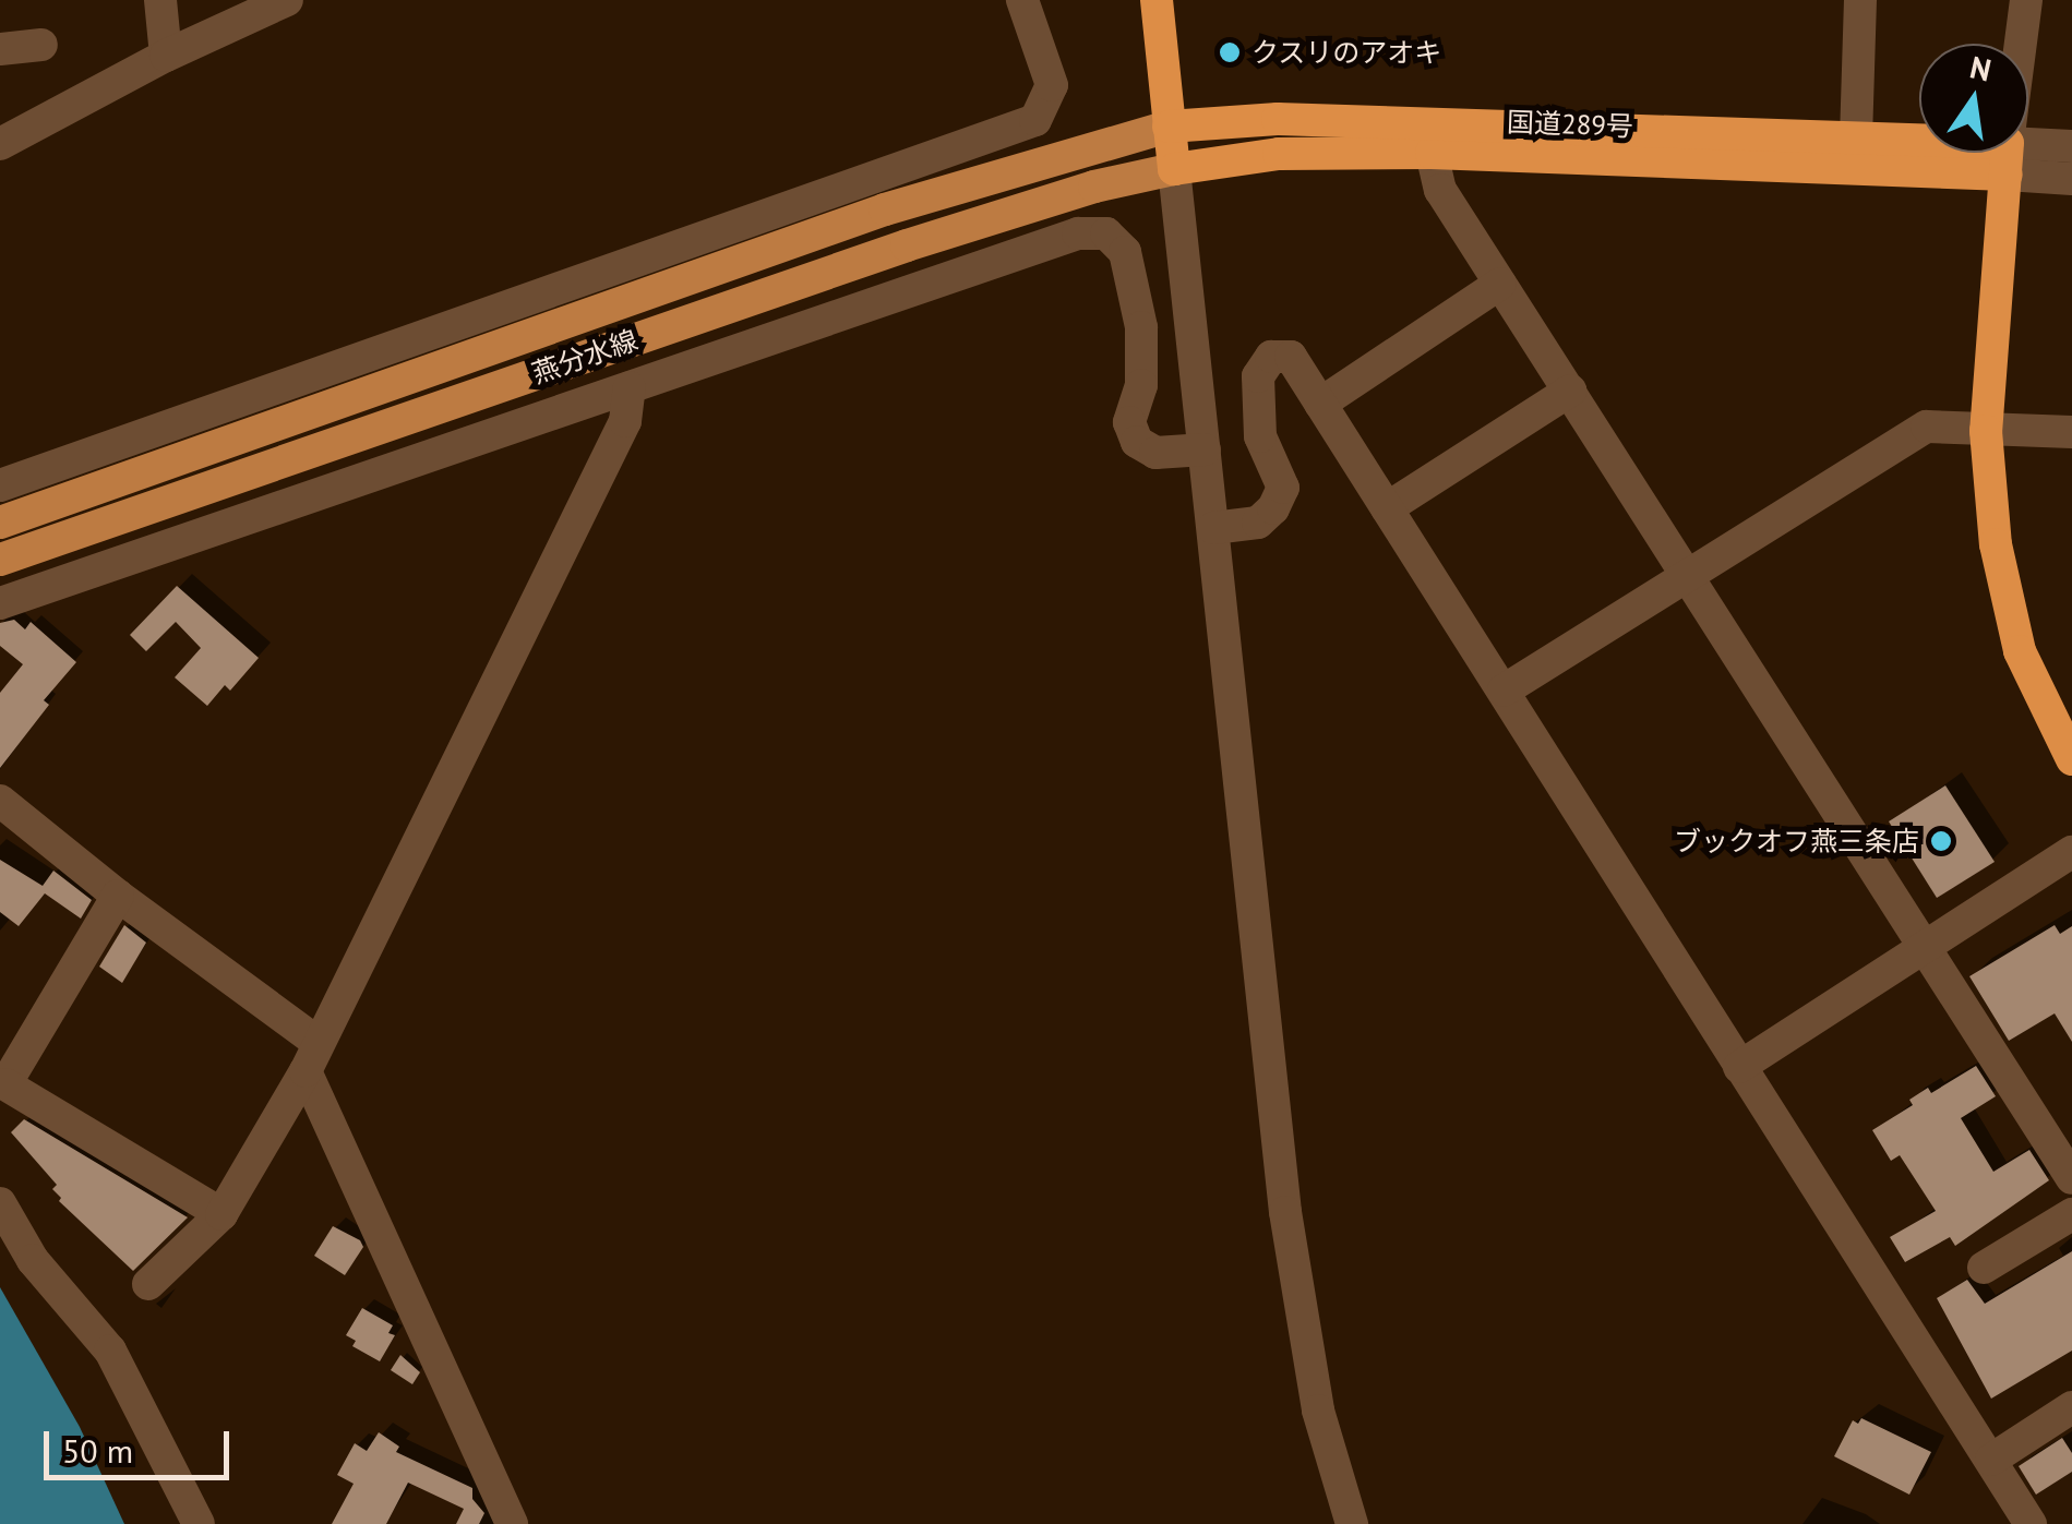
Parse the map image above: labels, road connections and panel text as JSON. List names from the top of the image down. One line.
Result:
{"streets":{"highway":["国道289号"],"main road":["燕分水線"]},"crossings":[["国道289号","燕分水線"]],"places":["クスリのアオキ","ブックオフ燕三条店"],"scale_bar":"50 m","north":"top"}
